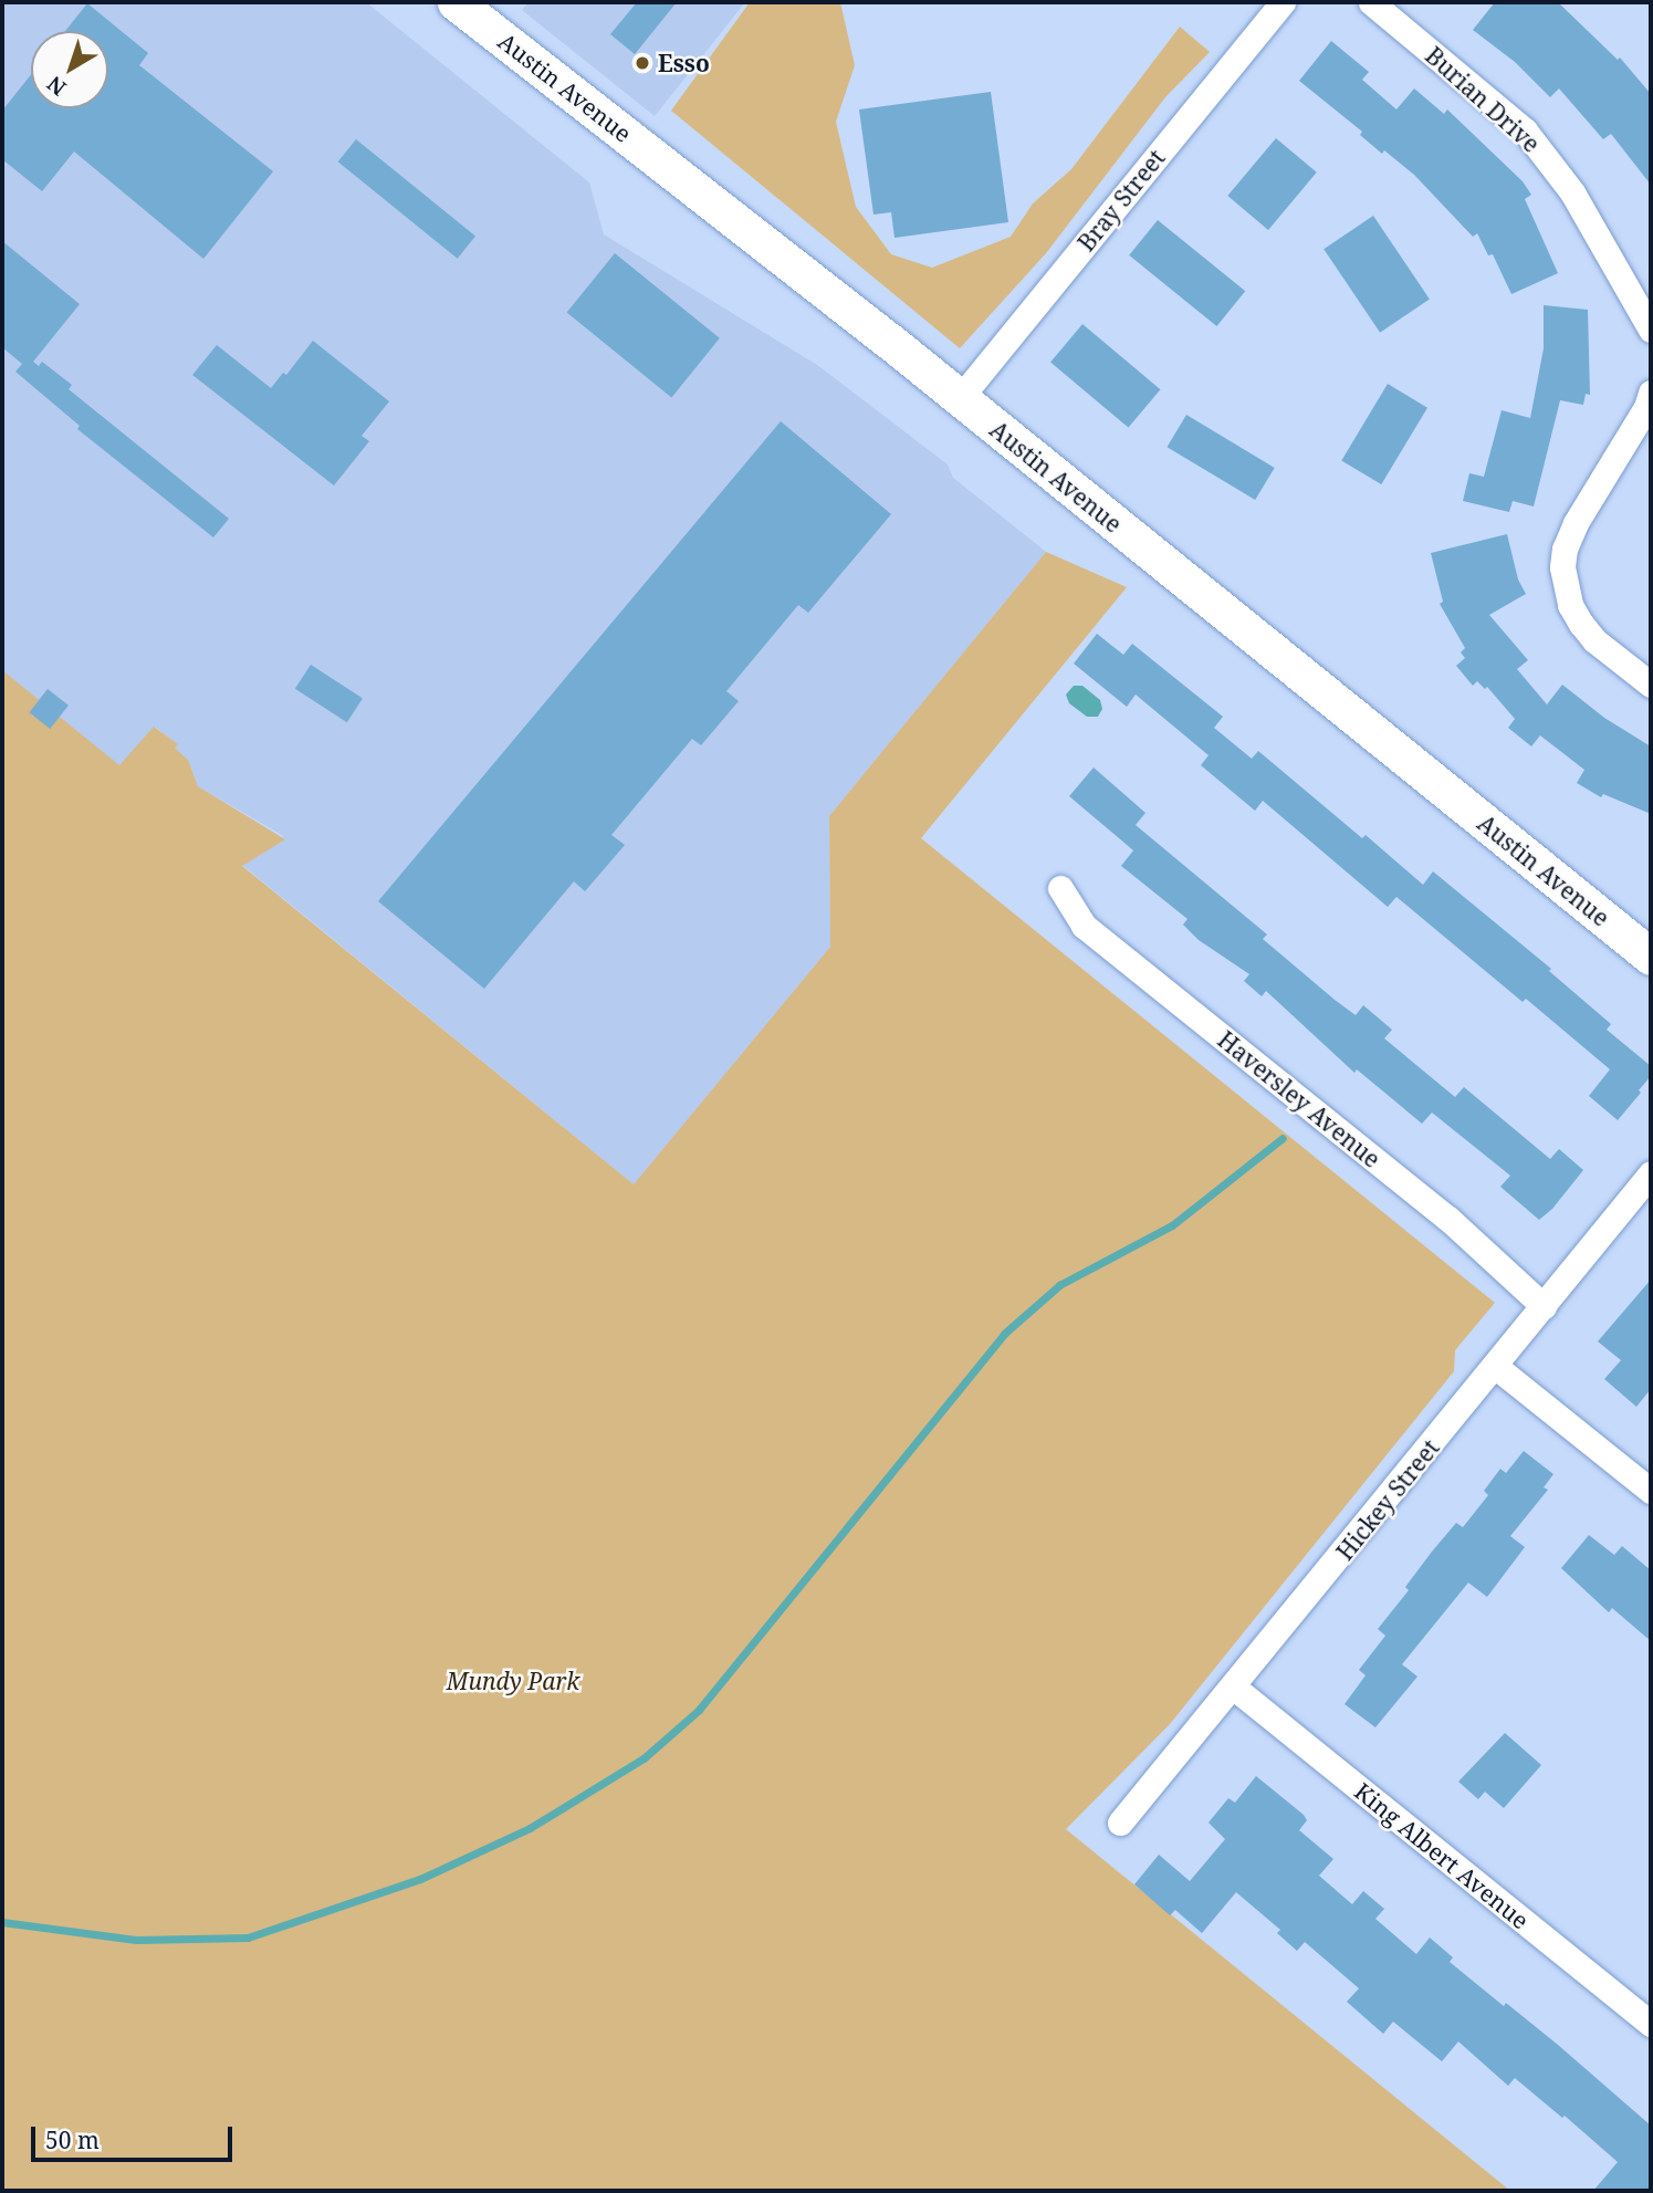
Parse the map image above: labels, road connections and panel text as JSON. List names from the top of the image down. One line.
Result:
{"streets":{"main road":["Austin Avenue"],"street":["Burian Drive","Bray Street","Haversley Avenue","Hickey Street","King Albert Avenue"]},"crossings":[["Austin Avenue","Bray Street"],["Haversley Avenue","Hickey Street"],["Hickey Street","King Albert Avenue"]],"parks":["Mundy Park"],"places":["Esso"],"scale_bar":"50 m","north":"bottom left"}
